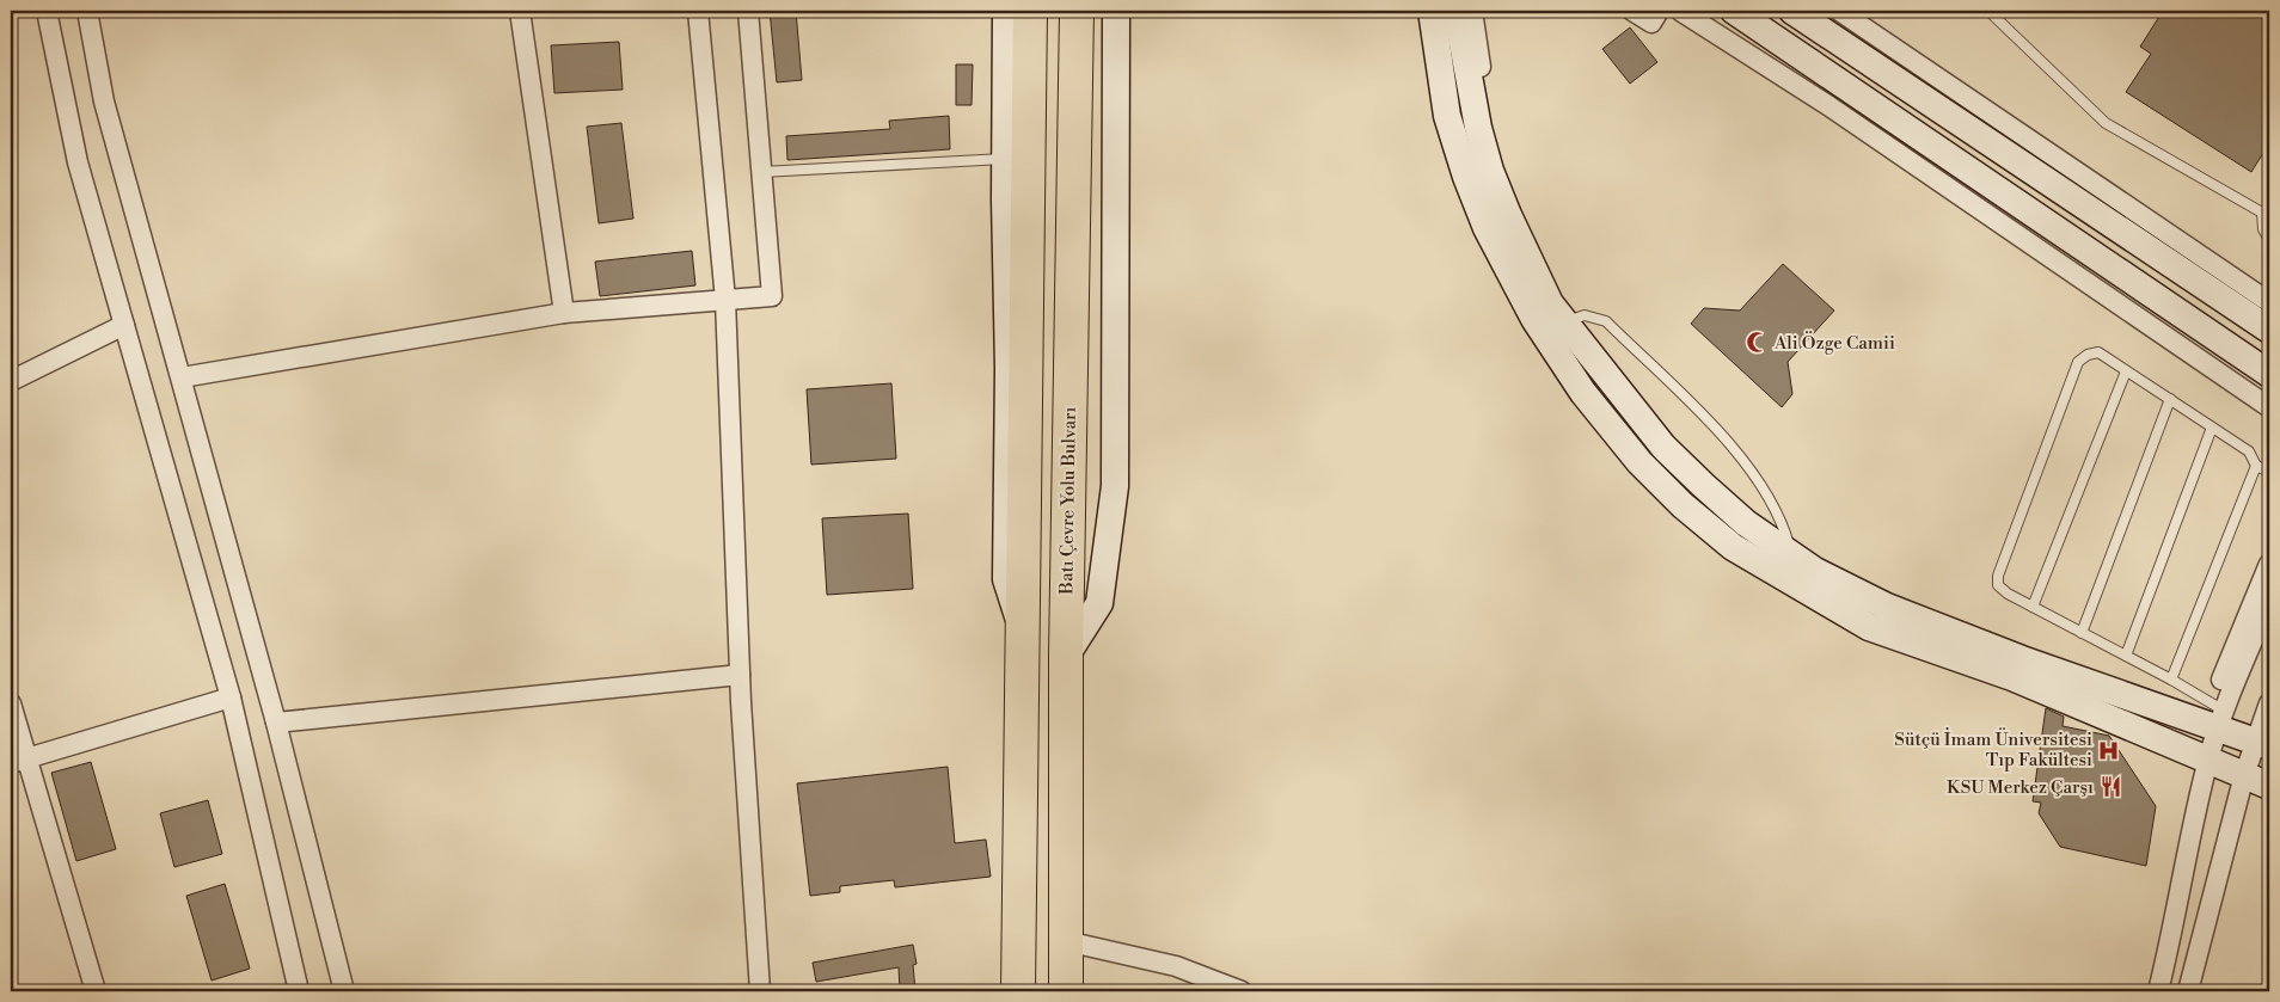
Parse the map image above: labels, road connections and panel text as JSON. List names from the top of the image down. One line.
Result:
{"streets":{"highway":["Batı Çevre Yolu Bulvarı"]},"places":{"mosque":["Ali Özge Camii"],"hospital":["Sütçü İmam Üniversitesi Tıp Fakültesi"],"restaurant":["KSU Merkez Çarşı"]}}
